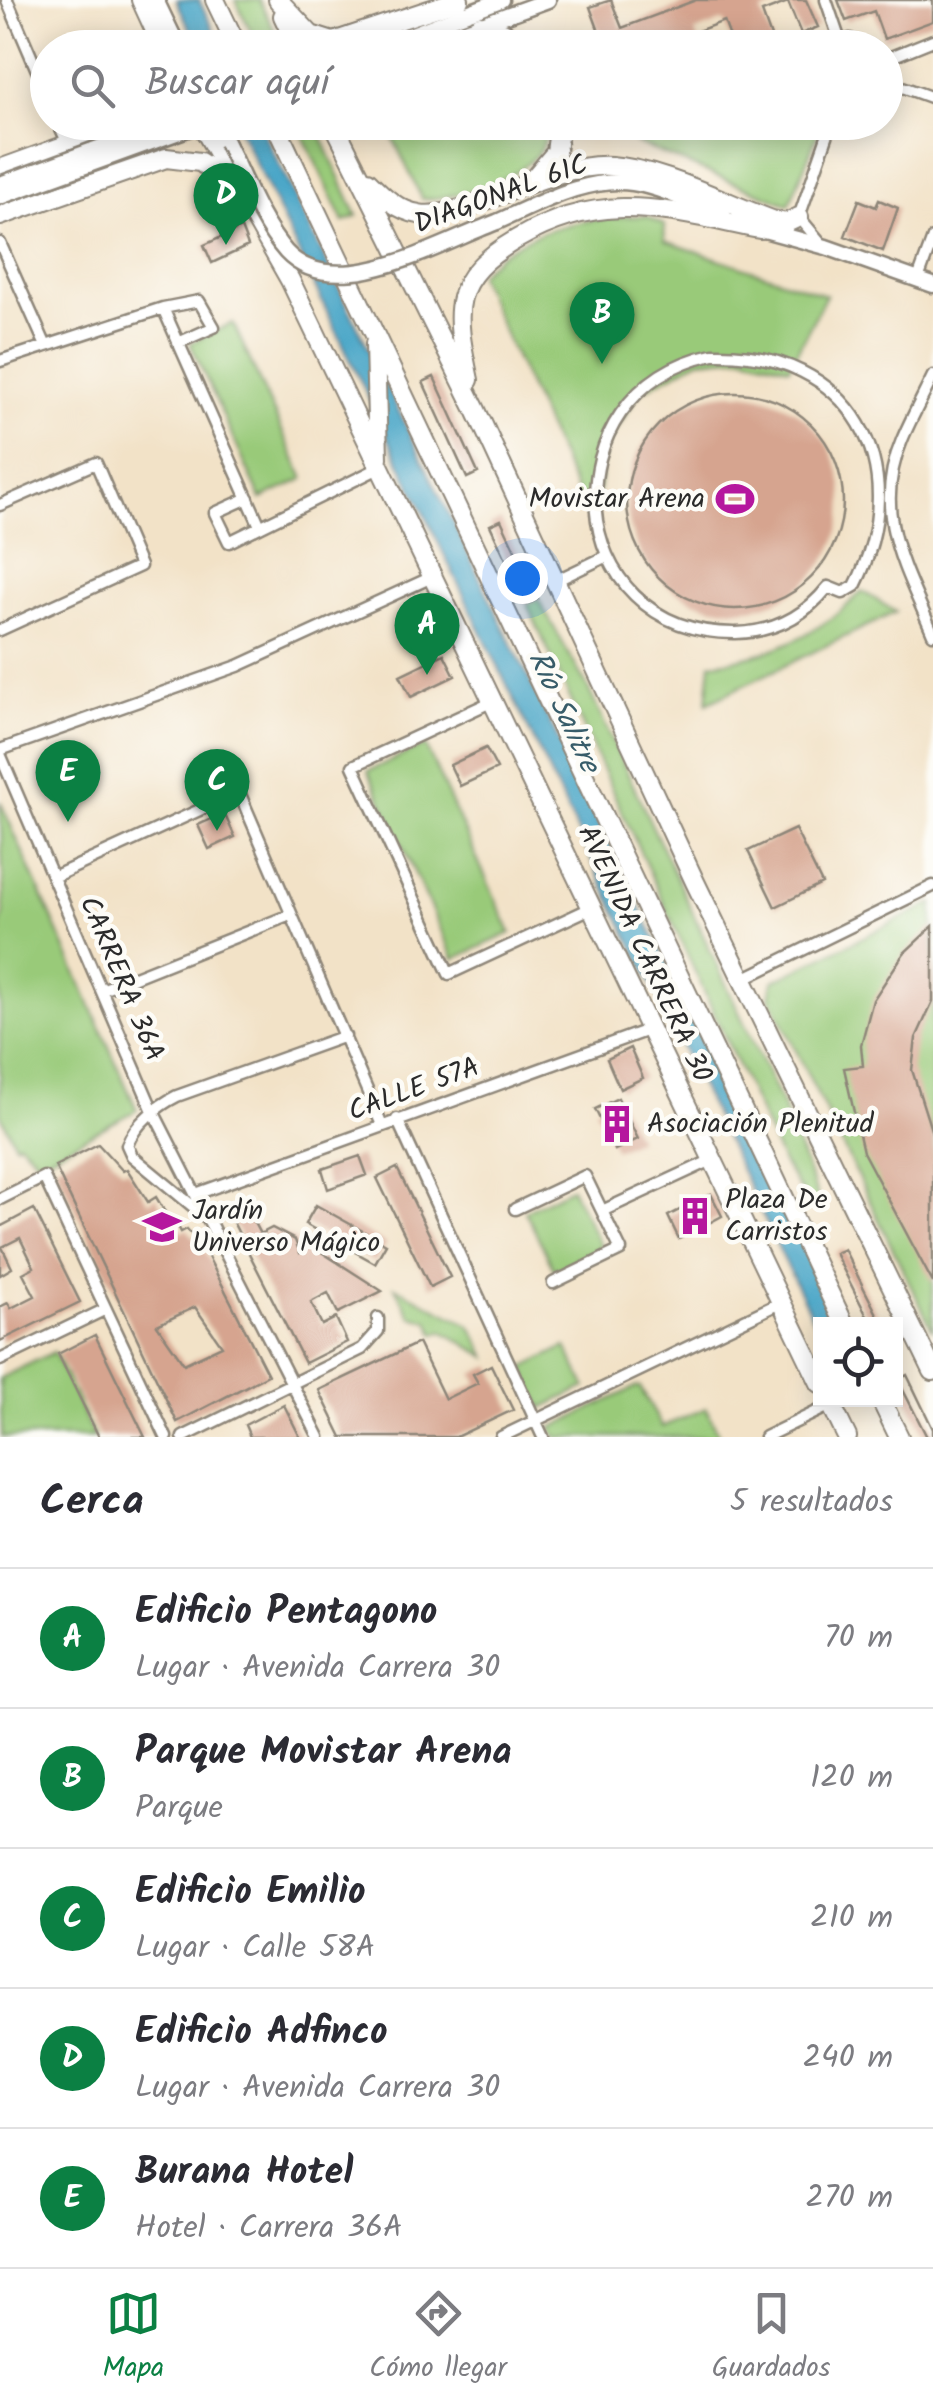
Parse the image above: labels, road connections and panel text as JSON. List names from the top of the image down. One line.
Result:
{"streets":{"highway":["AVENIDA CARRERA 30"],"main road":["DIAGONAL 61C"],"street":["CARRERA 36A","CALLE 57A"]},"crossings":[["AVENIDA CARRERA 30","CALLE 57A"],["CARRERA 36A","CALLE 57A"]],"water":["Río Salitre"],"places":{"sports":["Movistar Arena"],"building":["Asociación Plenitud","Plaza De Carristos"],"school or university":["Jardín Universo Mágico"]},"page":{"search":"Buscar aquí","pins":["D","B","A","E","C"],"heading":["Cerca","5 resultados"],"list":[{"mark":"A","name":"Edificio Pentagono","note":"Lugar · Avenida Carrera 30","value":"70 m"},{"mark":"B","name":"Parque Movistar Arena","note":"Parque","value":"120 m"},{"mark":"C","name":"Edificio Emilio","note":"Lugar · Calle 58A","value":"210 m"},{"mark":"D","name":"Edificio Adfinco","note":"Lugar · Avenida Carrera 30","value":"240 m"},{"mark":"E","name":"Burana Hotel","note":"Hotel · Carrera 36A","value":"270 m"}],"nav":["Mapa","Cómo llegar","Guardados"]}}
